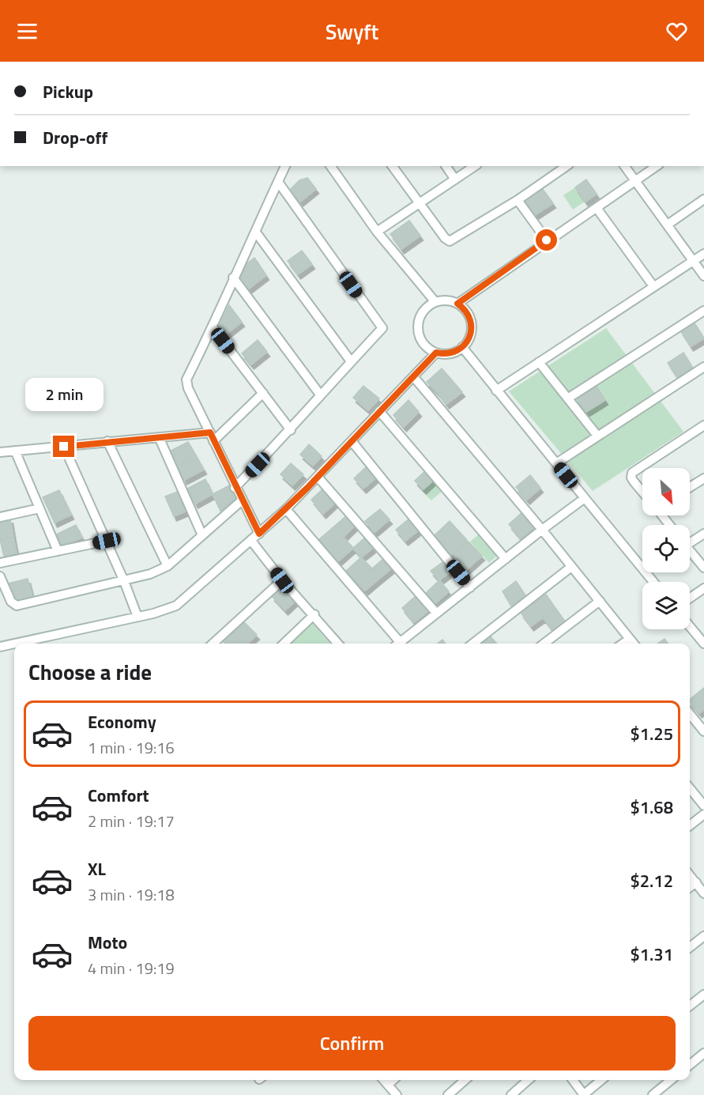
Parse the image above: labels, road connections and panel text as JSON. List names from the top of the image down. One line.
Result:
{"north":"bottom right","page":{"header":"Swyft","banner":["Pickup","Drop-off"],"bubble":"2 min","heading":"Choose a ride","list":[{"name":"Economy","note":"1 min · 19:16","value":"$1.25"},{"name":"Comfort","note":"2 min · 19:17","value":"$1.68"},{"name":"XL","note":"3 min · 19:18","value":"$2.12"},{"name":"Moto","note":"4 min · 19:19","value":"$1.31"}],"buttons":"Confirm"}}
